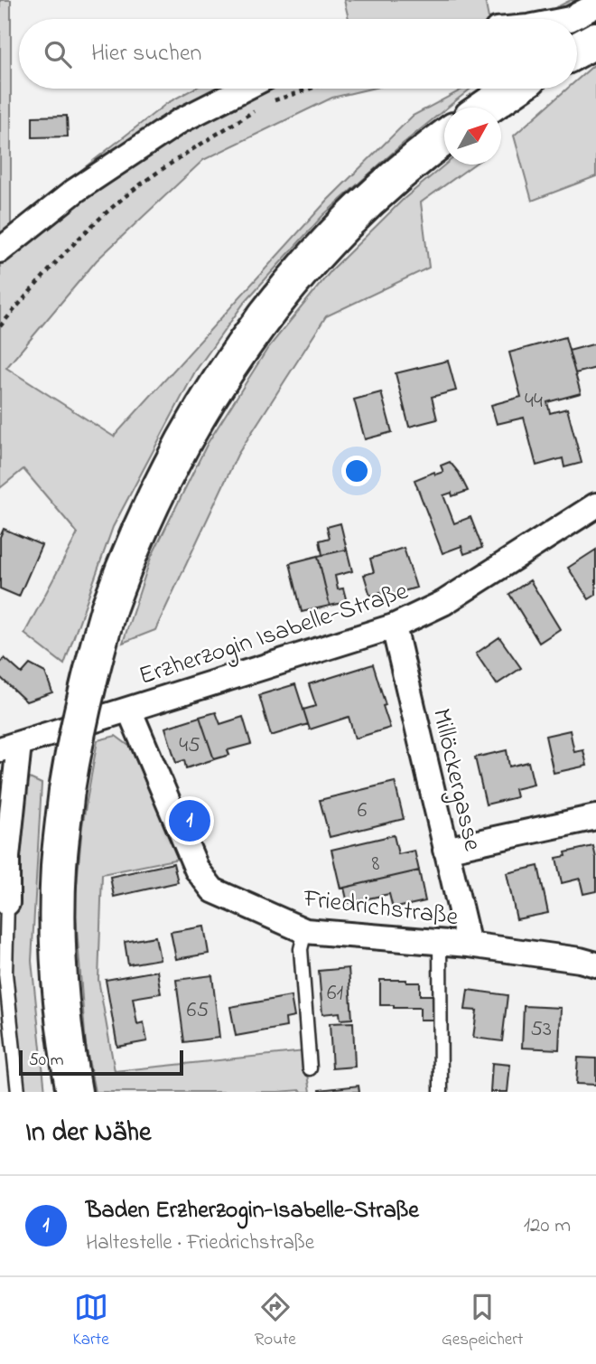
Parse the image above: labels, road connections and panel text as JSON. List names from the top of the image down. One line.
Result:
{"streets":{"street":["Erzherzogin Isabelle-Straße","Millöckergasse","Friedrichstraße"]},"crossings":[["Erzherzogin Isabelle-Straße","Millöckergasse"],["Erzherzogin Isabelle-Straße","Friedrichstraße"],["Millöckergasse","Friedrichstraße"]],"house_numbers":["44","45","6","8","61","65","53"],"scale_bar":"50 m","north":"top right","page":{"search":"Hier suchen","pins":"1","scale":"50 m","heading":"In der Nähe","list":[{"mark":"1","name":"Baden Erzherzogin-Isabelle-Straße","note":"Haltestelle · Friedrichstraße","value":"120 m"}],"nav":["Karte","Route","Gespeichert"]}}
